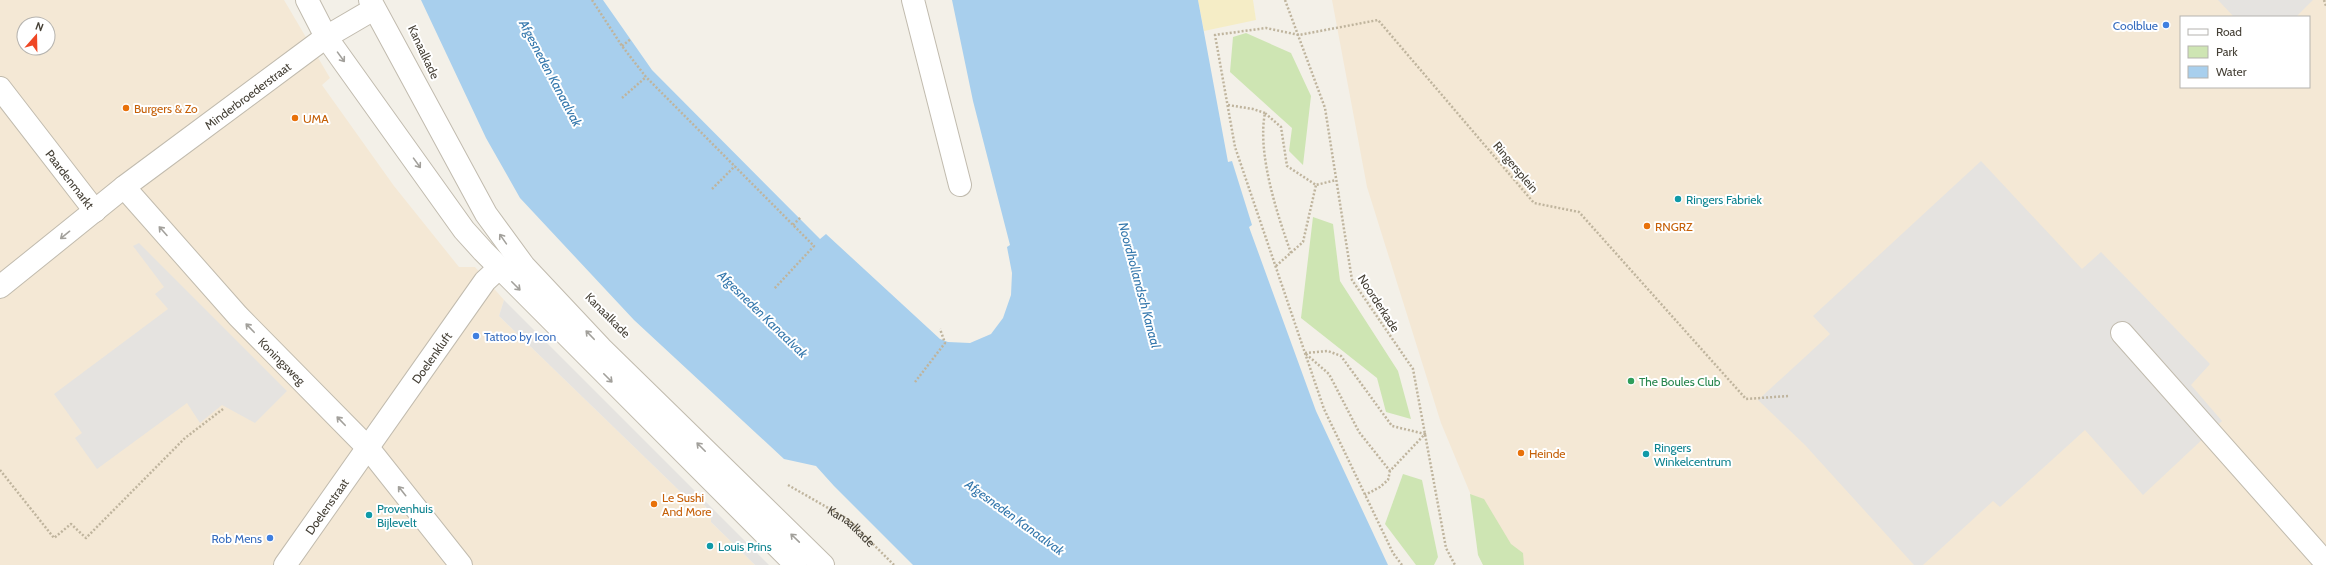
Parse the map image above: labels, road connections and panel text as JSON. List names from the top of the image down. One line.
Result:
{"streets":{"street":["Kanaalkade","Minderbroederstraat","Paardenmarkt","Doelenkluft","Koningsweg","Doelenstraat"],"path":["Ringersplein","Noorderkade"]},"crossings":[["Kanaalkade","Minderbroederstraat"],["Minderbroederstraat","Koningsweg"],["Ringersplein","Noorderkade"],["Doelenkluft","Koningsweg"],["Doelenkluft","Doelenstraat"],["Koningsweg","Doelenstraat"]],"one_way":["Paardenmarkt","Koningsweg"],"water":["Afgesneden Kanaalvak","Noordhollandsch Kanaal"],"places":["Coolblue","Burgers & Zo","UMA","Ringers Fabriek","RNGRZ","Tattoo by Icon","The Boules Club","Heinde","Ringers Winkelcentrum","Le Sushi And More","Provenhuis Bijlevelt","Rob Mens","Louis Prins"],"legend":["Road","Park","Water"],"north":"top"}
